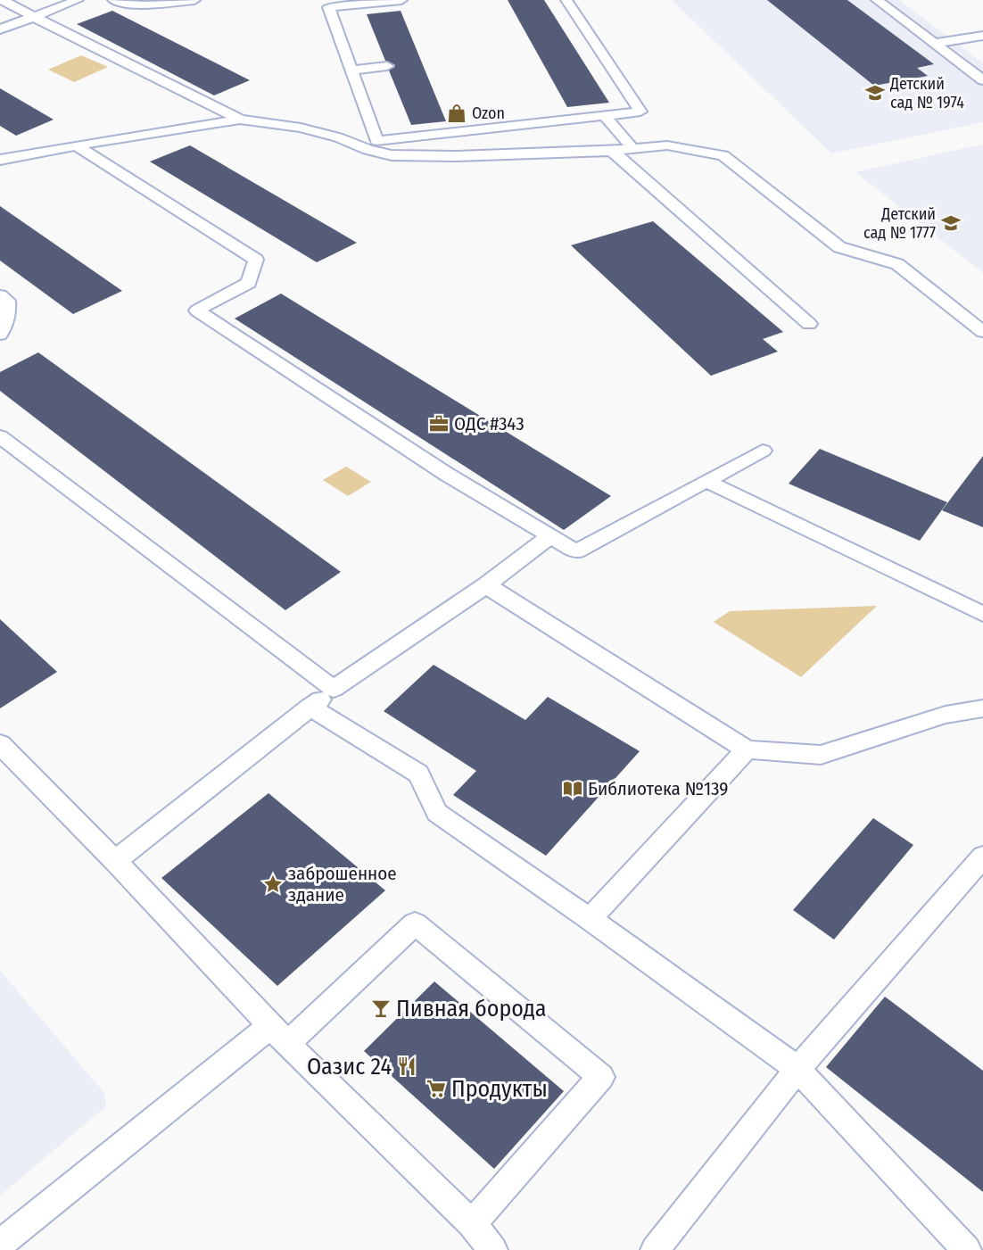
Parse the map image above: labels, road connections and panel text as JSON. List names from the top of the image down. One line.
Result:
{"places":{"school or university":["Детский сад № 1974","Детский сад № 1777"],"shop":["Ozon"],"office":["ОДС #343"],"library":["Библиотека №139"],"place":["заброшенное здание"],"bar":["Пивная борода"],"restaurant":["Оазис 24"],"supermarket":["Продукты"]}}
